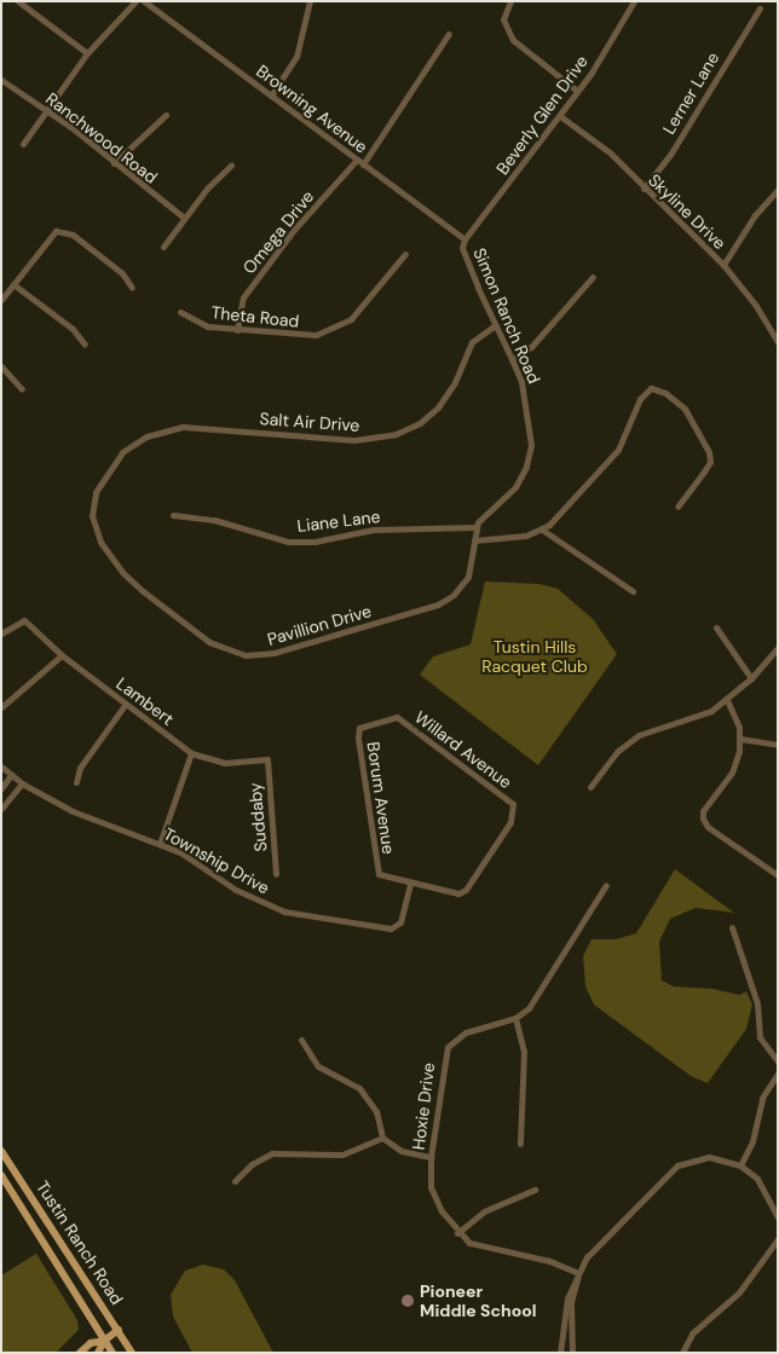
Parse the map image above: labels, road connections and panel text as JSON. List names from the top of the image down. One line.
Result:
{"streets":{"main road":["Tustin Ranch Road"],"street":["Lerner Lane","Browning Avenue","Beverly Glen Drive","Ranchwood Road","Skyline Drive","Omega Drive","Simon Ranch Road","Theta Road","Salt Air Drive","Liane Lane","Pavillion Drive","Lambert","Willard Avenue","Borum Avenue","Suddaby","Township Drive","Hoxie Drive"]},"crossings":[["Lerner Lane","Skyline Drive"],["Browning Avenue","Beverly Glen Drive"],["Browning Avenue","Omega Drive"],["Browning Avenue","Simon Ranch Road"],["Beverly Glen Drive","Skyline Drive"],["Beverly Glen Drive","Simon Ranch Road"],["Omega Drive","Theta Road"],["Simon Ranch Road","Salt Air Drive"],["Simon Ranch Road","Liane Lane"],["Simon Ranch Road","Pavillion Drive"],["Salt Air Drive","Pavillion Drive"],["Liane Lane","Pavillion Drive"],["Lambert","Suddaby"],["Willard Avenue","Borum Avenue"],["Willard Avenue","Township Drive"],["Borum Avenue","Township Drive"]],"parks":["Tustin Hills Racquet Club"],"places":["Pioneer Middle School"]}
